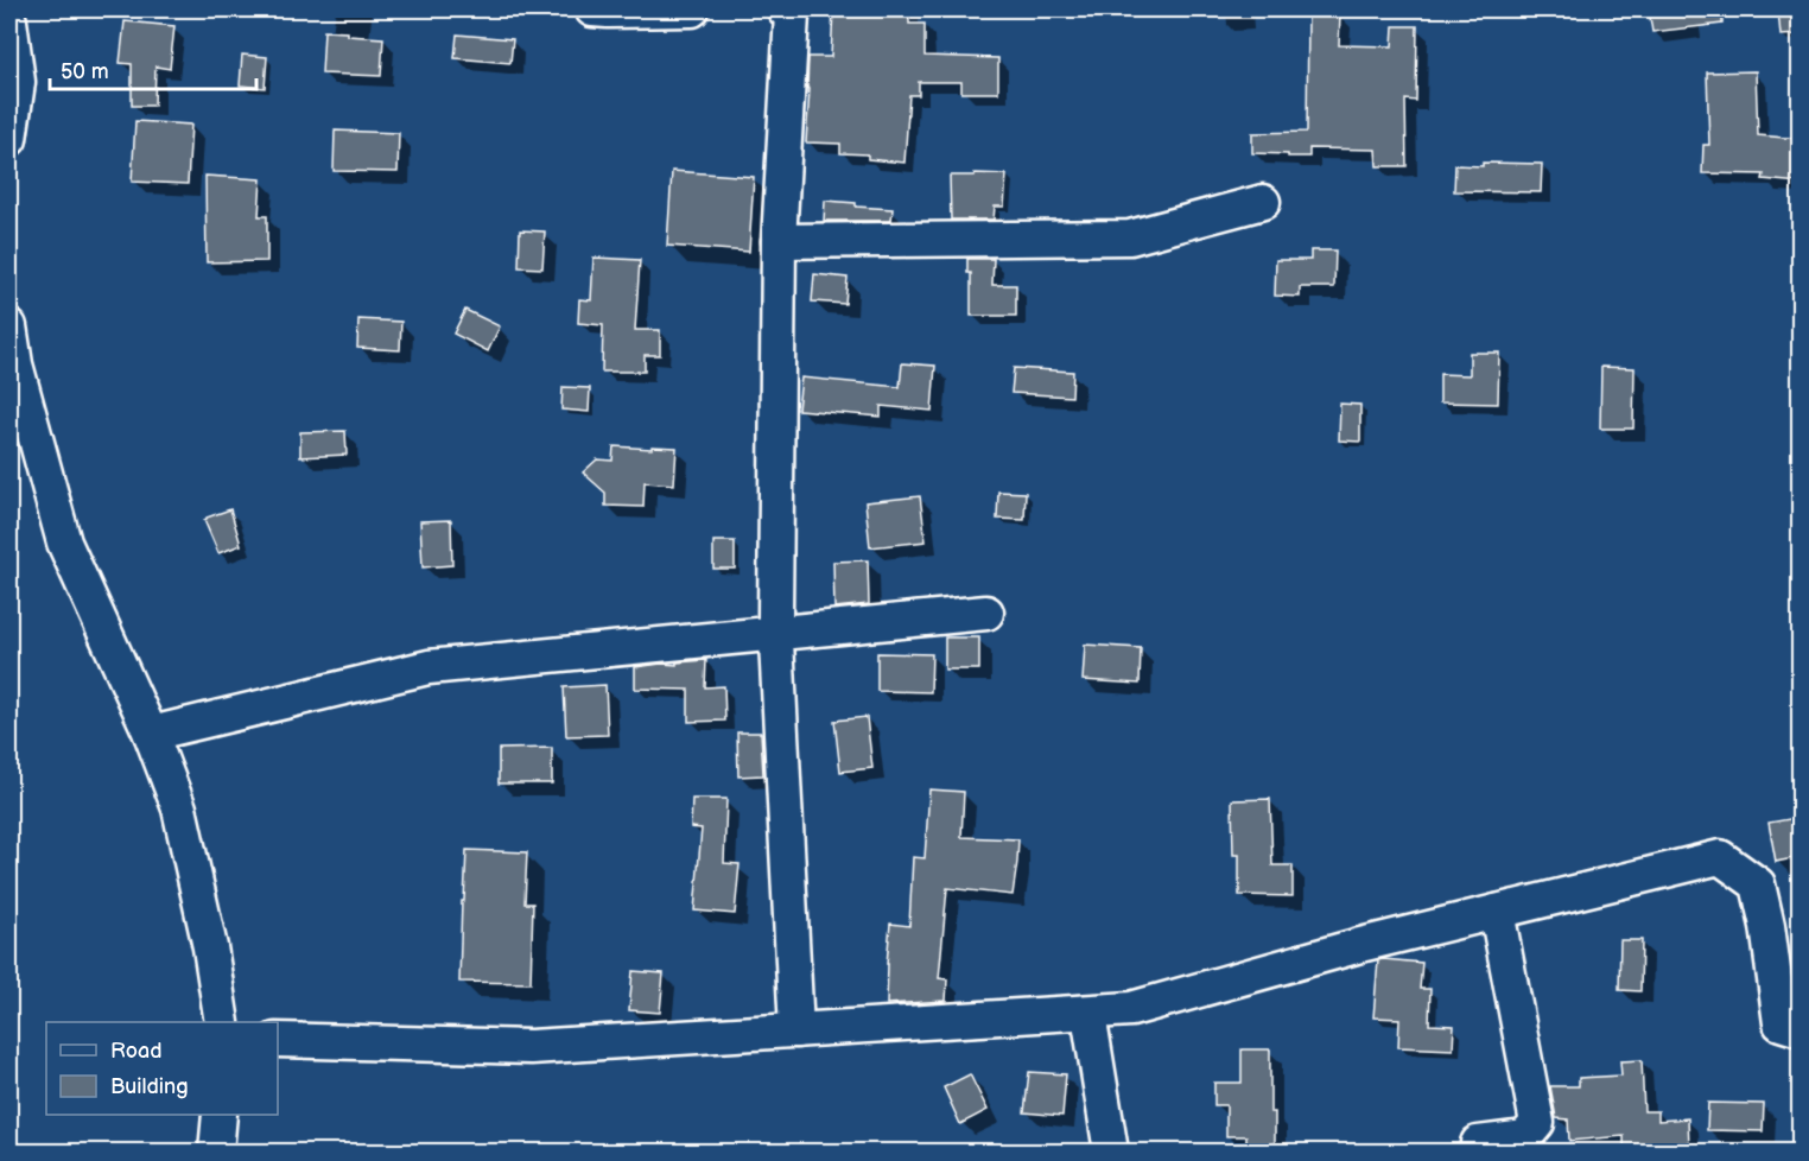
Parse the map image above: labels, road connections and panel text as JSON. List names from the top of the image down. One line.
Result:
{"legend":["Road","Building"],"scale_bar":"50 m"}
